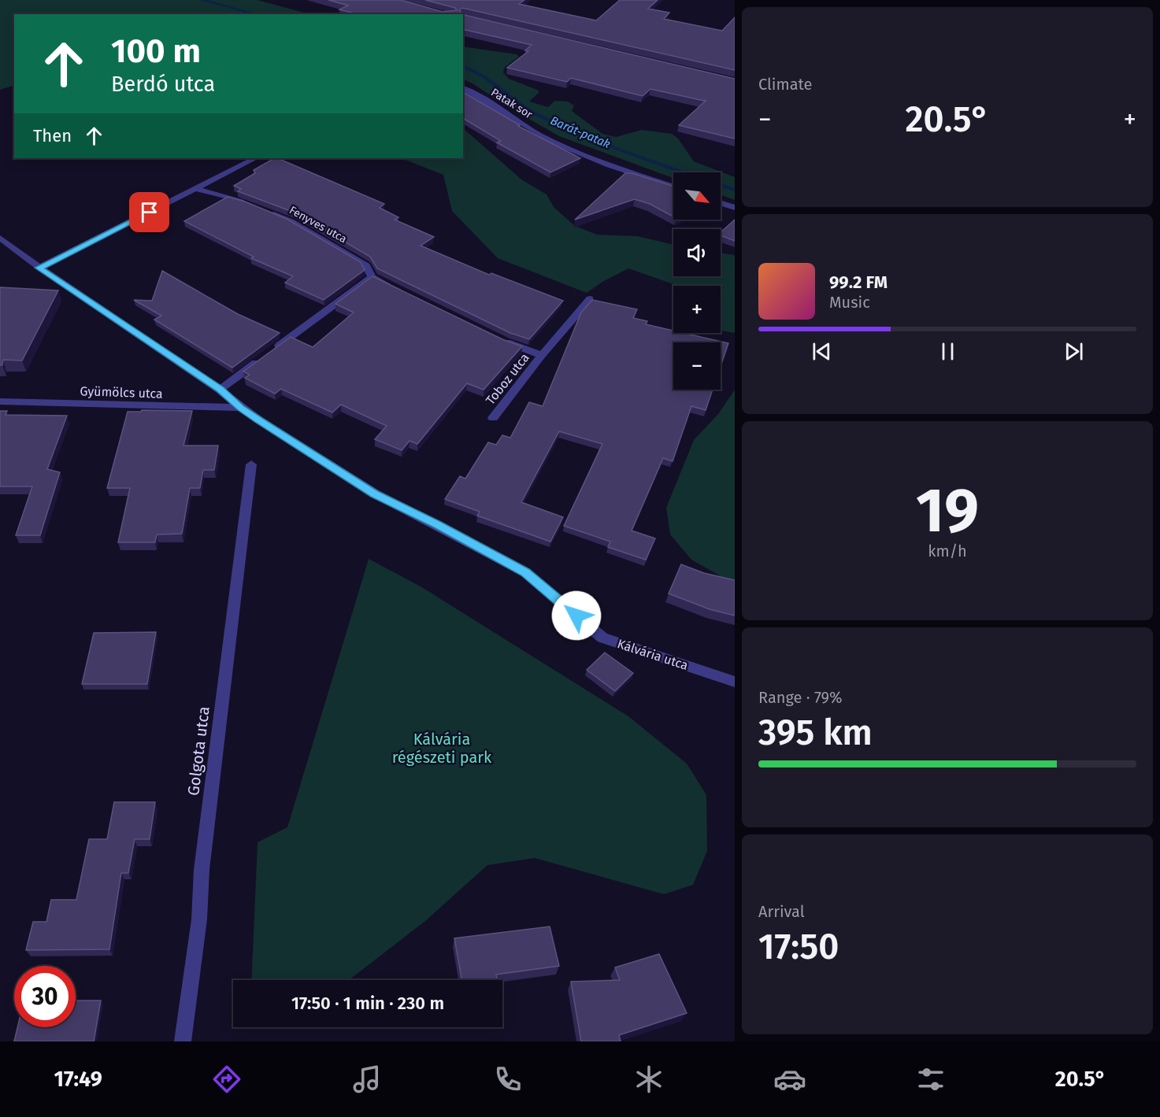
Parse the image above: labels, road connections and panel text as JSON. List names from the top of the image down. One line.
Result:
{"streets":{"street":["Patak sor","Fenyves utca","Toboz utca","Gyümölcs utca","Kálvária utca","Golgota utca"]},"crossings":[["Gyümölcs utca","Kálvária utca"]],"water":["Barát-patak"],"parks":["Kálvária régészeti park"],"north":"bottom right","page":{"tile":["Climate",["19","km/h"],["Range · 79%","395 km"],["Arrival","17:50"]],"turn":["100 m","Berdó utca"],"heat":["−","20.5°","+"],"then":"Then","map_buttons":["+","−"],"song":["99.2 FM","Music"],"limit":"30","trip":"17:50 · 1 min · 230 m","tabs":["17:49","20.5°"]}}
